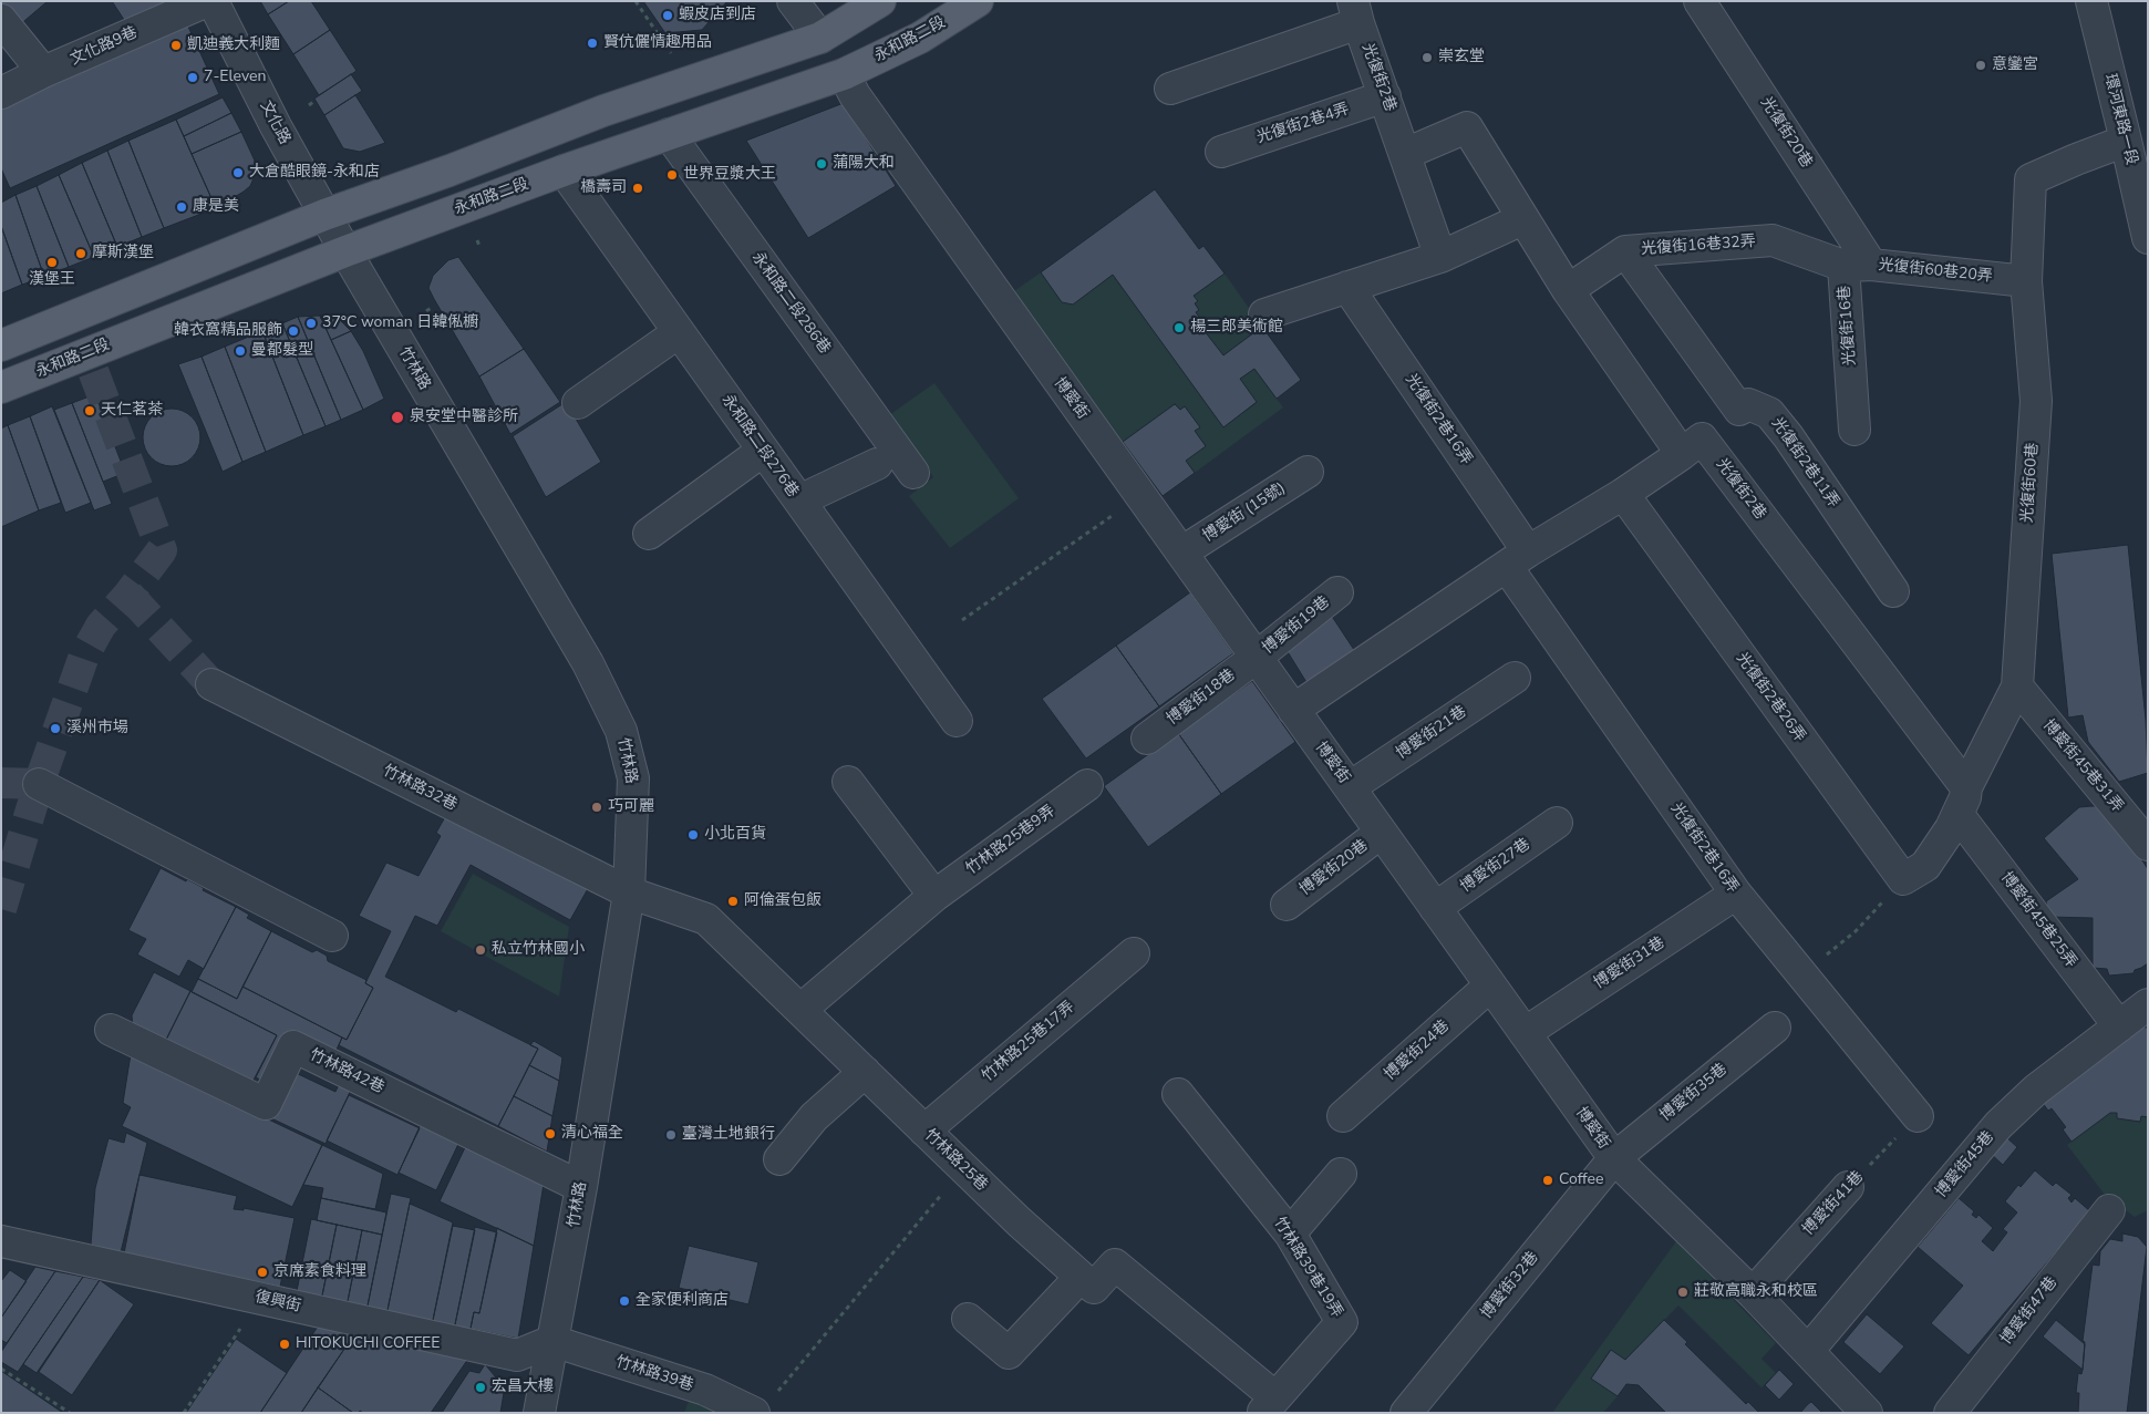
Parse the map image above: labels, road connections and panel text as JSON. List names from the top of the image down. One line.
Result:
{"streets":{"main road":["永和路二段"],"street":["文化路9巷","光復街2巷","環河東路一段","文化路","光復街2巷4弄","光復街20巷","光復街16巷32弄","光復街60巷20弄","永和路二段286巷","光復街16巷","竹林路","博愛街","光復街2巷16弄","永和路二段276巷","光復街2巷11弄","光復街60巷","博愛街 (15號)","博愛街19巷","博愛街18巷","光復街2巷26弄","博愛街21巷","博愛街45巷31弄","竹林路32巷","竹林路25巷9弄","博愛街27巷","博愛街20巷","博愛街45巷25弄","博愛街31巷","竹林路25巷17弄","博愛街24巷","竹林路42巷","博愛街35巷","竹林路25巷","博愛街45巷","博愛街41巷","竹林路39巷19弄","博愛街32巷","復興街","博愛街47巷","竹林路39巷"]},"crossings":[["永和路二段","永和路二段286巷"],["永和路二段","竹林路"],["永和路二段","博愛街"],["永和路二段","永和路二段276巷"],["文化路9巷","文化路"],["光復街2巷","光復街2巷4弄"],["光復街2巷","光復街60巷"],["光復街2巷","博愛街45巷25弄"],["環河東路一段","光復街60巷"],["文化路","竹林路"],["光復街20巷","光復街60巷20弄"],["光復街20巷","光復街16巷"],["光復街16巷32弄","光復街16巷"],["光復街60巷20弄","光復街16巷"],["光復街60巷20弄","光復街60巷"],["竹林路","竹林路32巷"],["竹林路","竹林路42巷"],["竹林路","竹林路25巷"],["竹林路","復興街"],["竹林路","竹林路39巷"],["博愛街","博愛街 (15號)"],["博愛街","博愛街19巷"],["博愛街","博愛街18巷"],["博愛街","博愛街21巷"],["博愛街","博愛街27巷"],["博愛街","博愛街20巷"],["博愛街","博愛街31巷"],["博愛街","博愛街24巷"],["博愛街","博愛街35巷"],["博愛街","博愛街45巷"],["博愛街","博愛街41巷"],["博愛街","博愛街32巷"],["光復街2巷16弄","博愛街31巷"],["光復街2巷16弄","博愛街41巷"],["光復街60巷","光復街2巷26弄"],["光復街60巷","博愛街45巷31弄"],["光復街60巷","博愛街45巷25弄"],["博愛街19巷","博愛街18巷"],["竹林路32巷","竹林路25巷"],["竹林路25巷9弄","竹林路25巷"],["博愛街45巷25弄","博愛街45巷"],["竹林路25巷17弄","竹林路25巷"],["博愛街35巷","博愛街32巷"],["復興街","竹林路39巷"]],"places":["蝦皮店到店","賢伉儷情趣用品","凱迪義大利麵","崇玄堂","意鑾宮","7-Eleven","蒲陽大和","大倉酷眼鏡-永和店","世界豆漿大王","橋壽司","康是美","摩斯漢堡","漢堡王","37°C woman 日韓俬櫥","楊三郎美術館","韓衣窩精品服飾","曼都髮型","天仁茗茶","泉安堂中醫診所","溪州市場","巧可麗","小北百貨","阿倫蛋包飯","私立竹林國小","清心福全","臺灣土地銀行","Coffee","京席素食料理","莊敬高職永和校區","全家便利商店","HITOKUCHI COFFEE","宏昌大樓"]}
